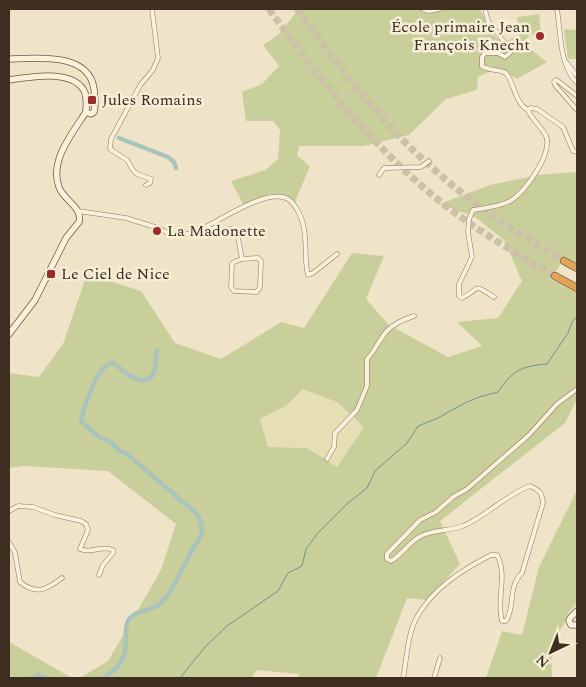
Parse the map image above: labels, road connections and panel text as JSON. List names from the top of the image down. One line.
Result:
{"places":{"other":["École primaire Jean François Knecht","La Madonette"],"transit":["Jules Romains","Le Ciel de Nice"]},"north":"bottom left"}
